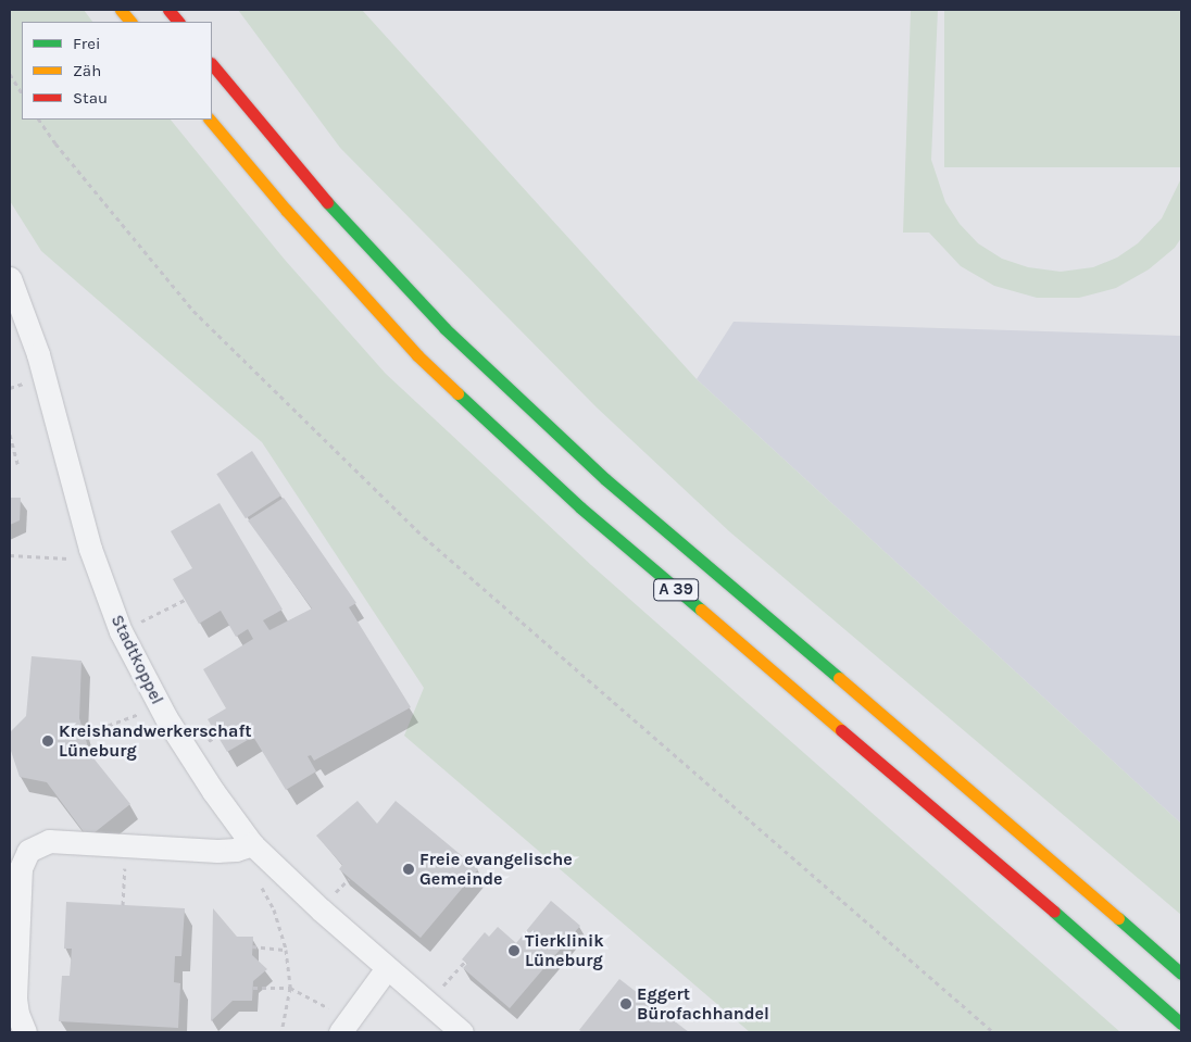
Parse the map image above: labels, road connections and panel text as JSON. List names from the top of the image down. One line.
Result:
{"streets":{"highway":["A 39"],"street":["Stadtkoppel"]},"places":["Kreishandwerkerschaft Lüneburg","Freie evangelische Gemeinde","Tierklinik Lüneburg","Eggert Bürofachhandel"],"legend":["Frei","Zäh","Stau"]}
